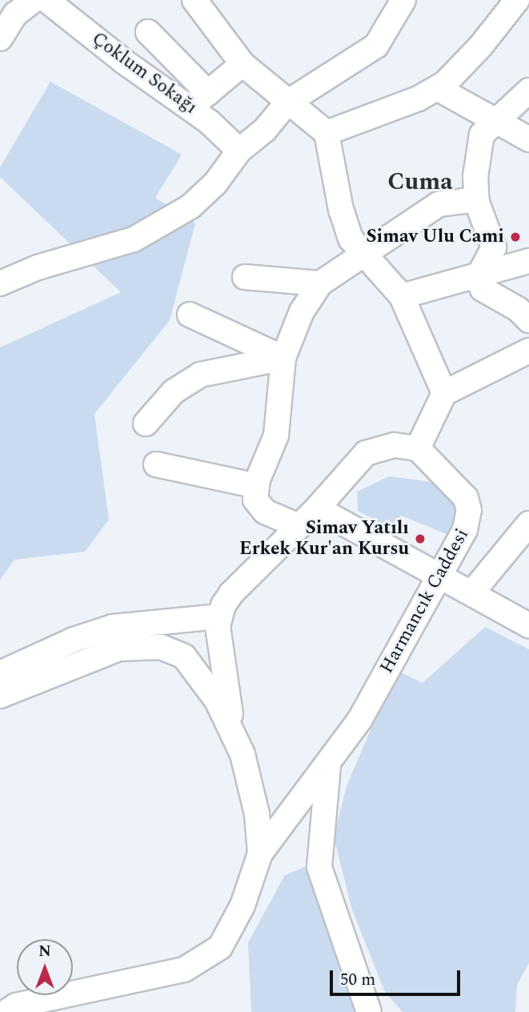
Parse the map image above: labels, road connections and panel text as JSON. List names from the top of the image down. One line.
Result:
{"streets":{"street":["Çoklum Sokağı","Harmancık Caddesi"]},"districts":["Cuma"],"places":["Simav Ulu Cami","Simav Yatılı Erkek Kur'an Kursu"],"scale_bar":"50 m","north":"top"}
